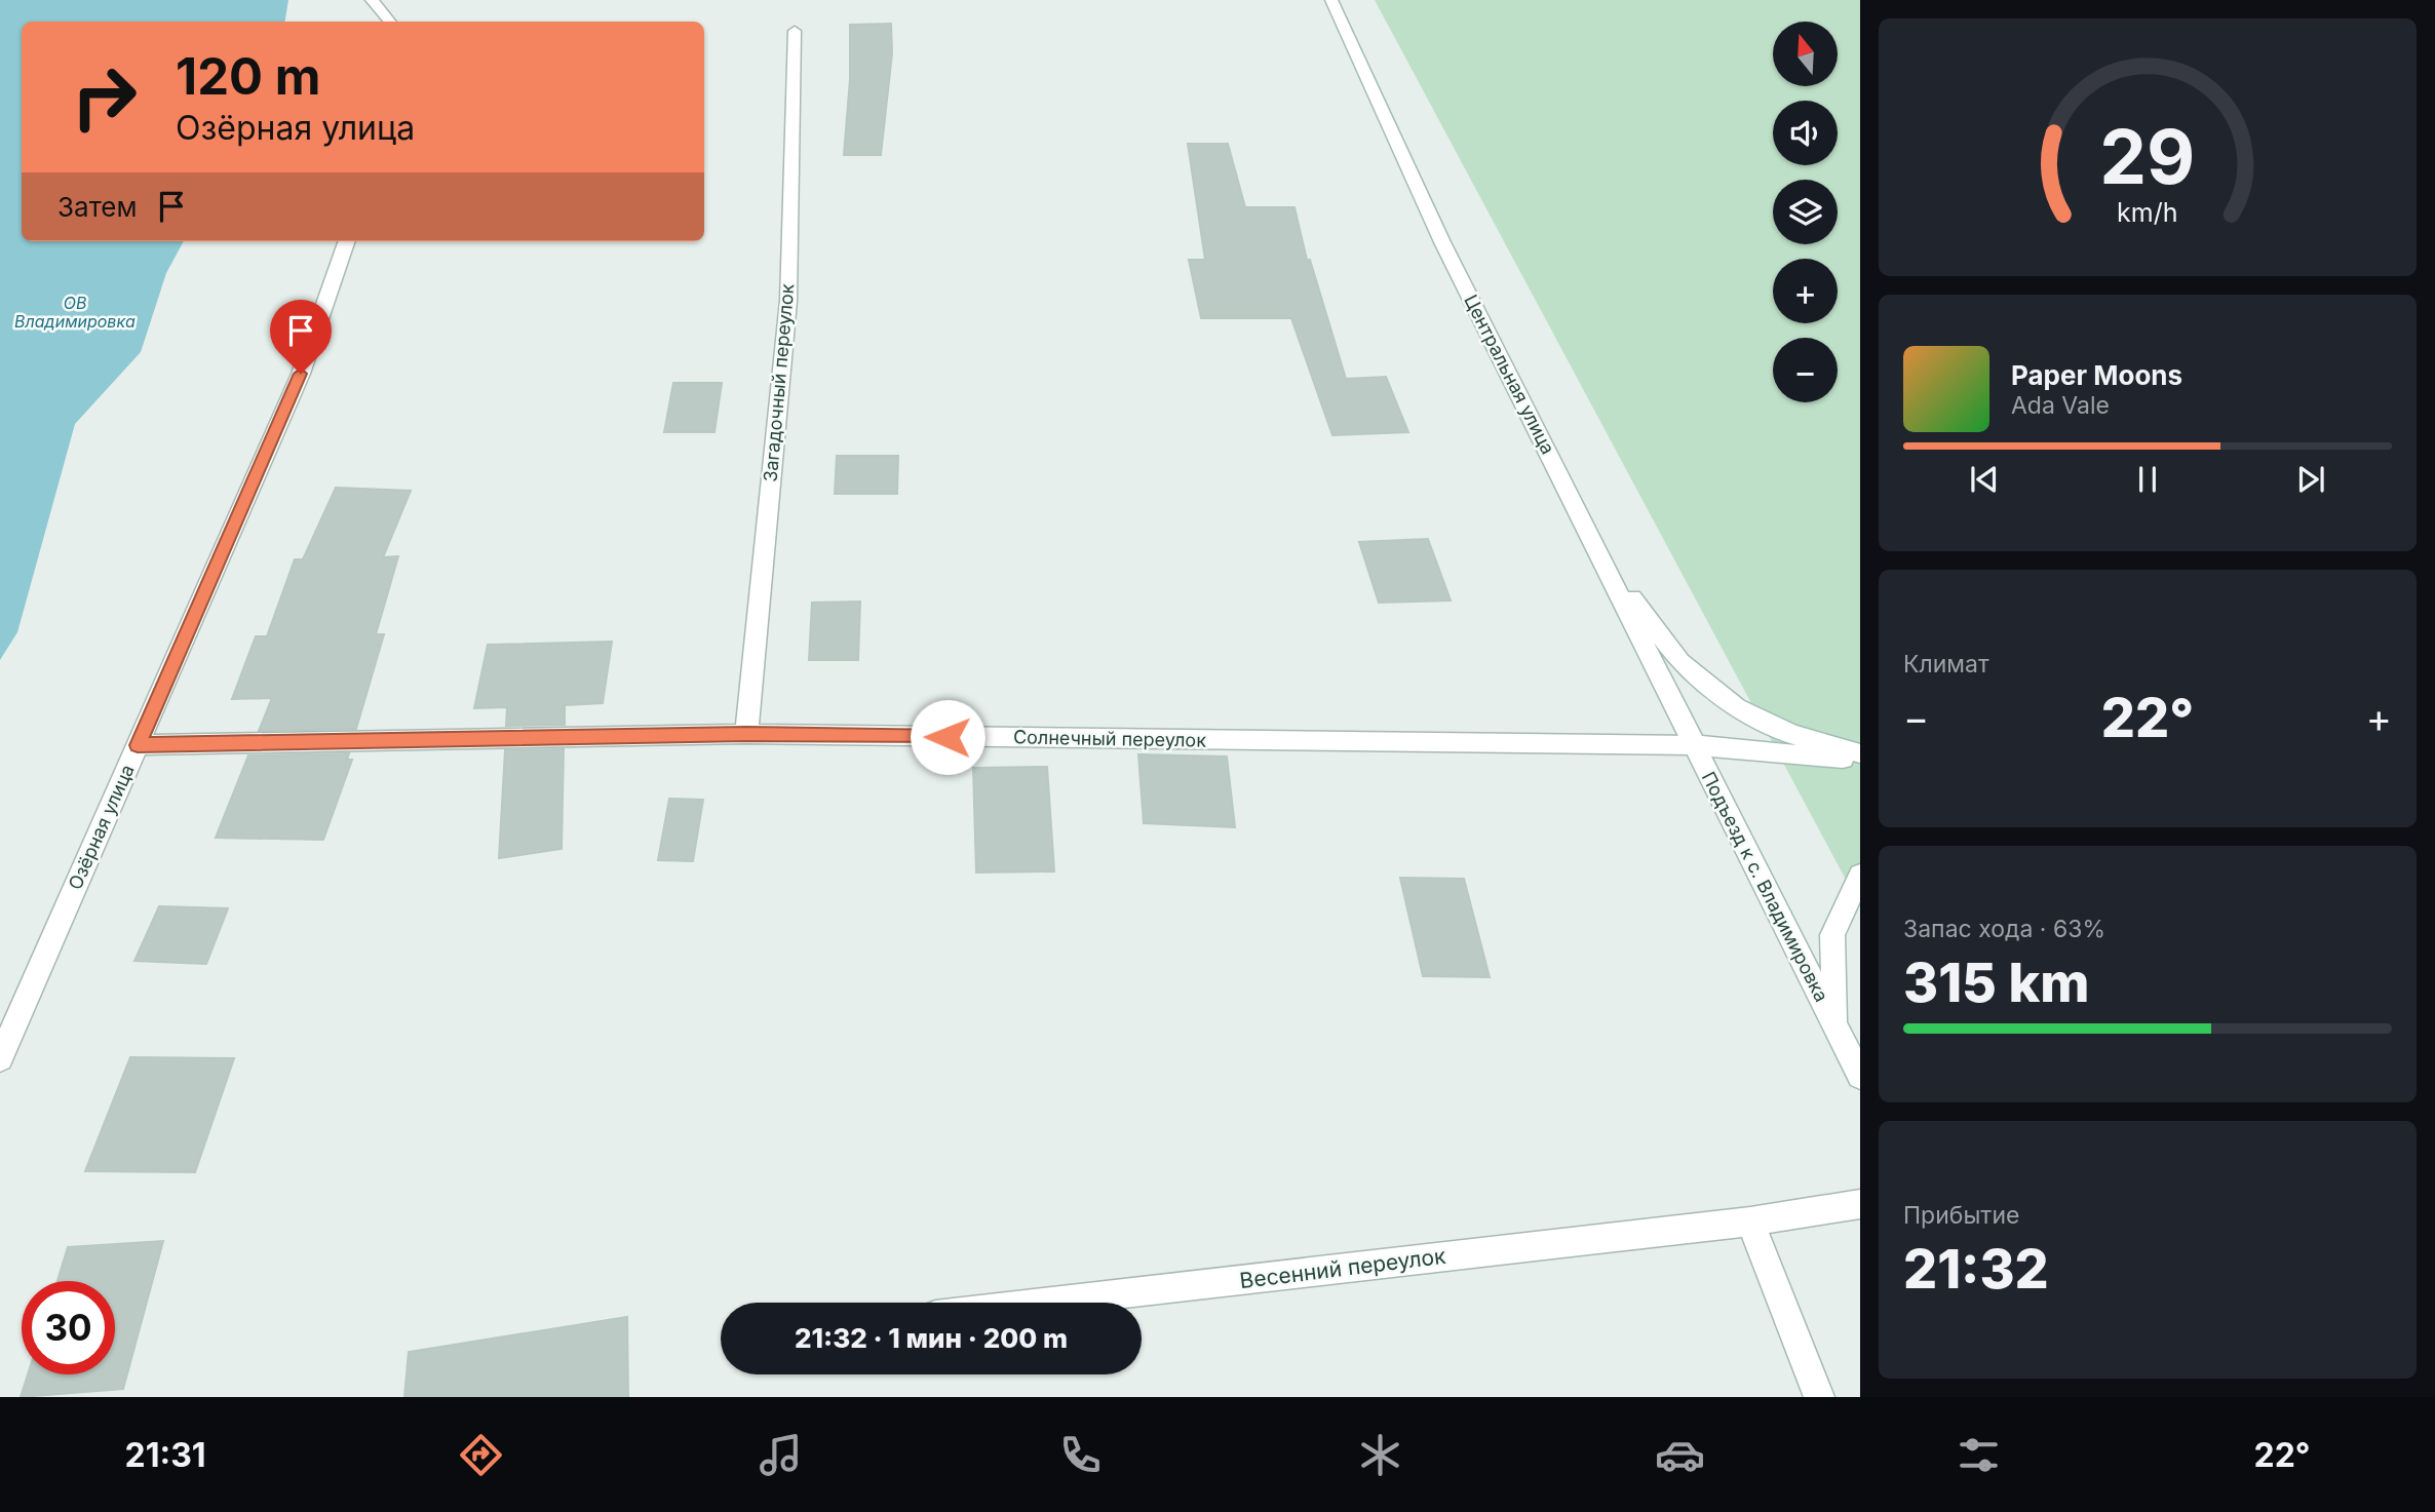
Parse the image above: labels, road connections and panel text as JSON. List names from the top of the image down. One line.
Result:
{"streets":{"street":["Центральная улица","Загадочный переулок","Солнечный переулок","Озёрная улица","Подъезд к с. Владимировка","Весенний переулок"]},"crossings":[["Центральная улица","Солнечный переулок"],["Центральная улица","Подъезд к с. Владимировка"],["Загадочный переулок","Солнечный переулок"],["Солнечный переулок","Озёрная улица"],["Солнечный переулок","Подъезд к с. Владимировка"]],"water":["ОВ Владимировка"],"north":"top","page":{"map_buttons":["+","−"],"turn":["120 m","Озёрная улица"],"then":"Затем","song":["Paper Moons","Ada Vale"],"tile":["Климат",["Запас хода · 63%","315 km"],["Прибытие","21:32"]],"heat":["−","22°","+"],"limit":"30","trip":"21:32 · 1 мин · 200 m","tabs":["21:31","22°"],"gauge":["29","km/h"]}}
